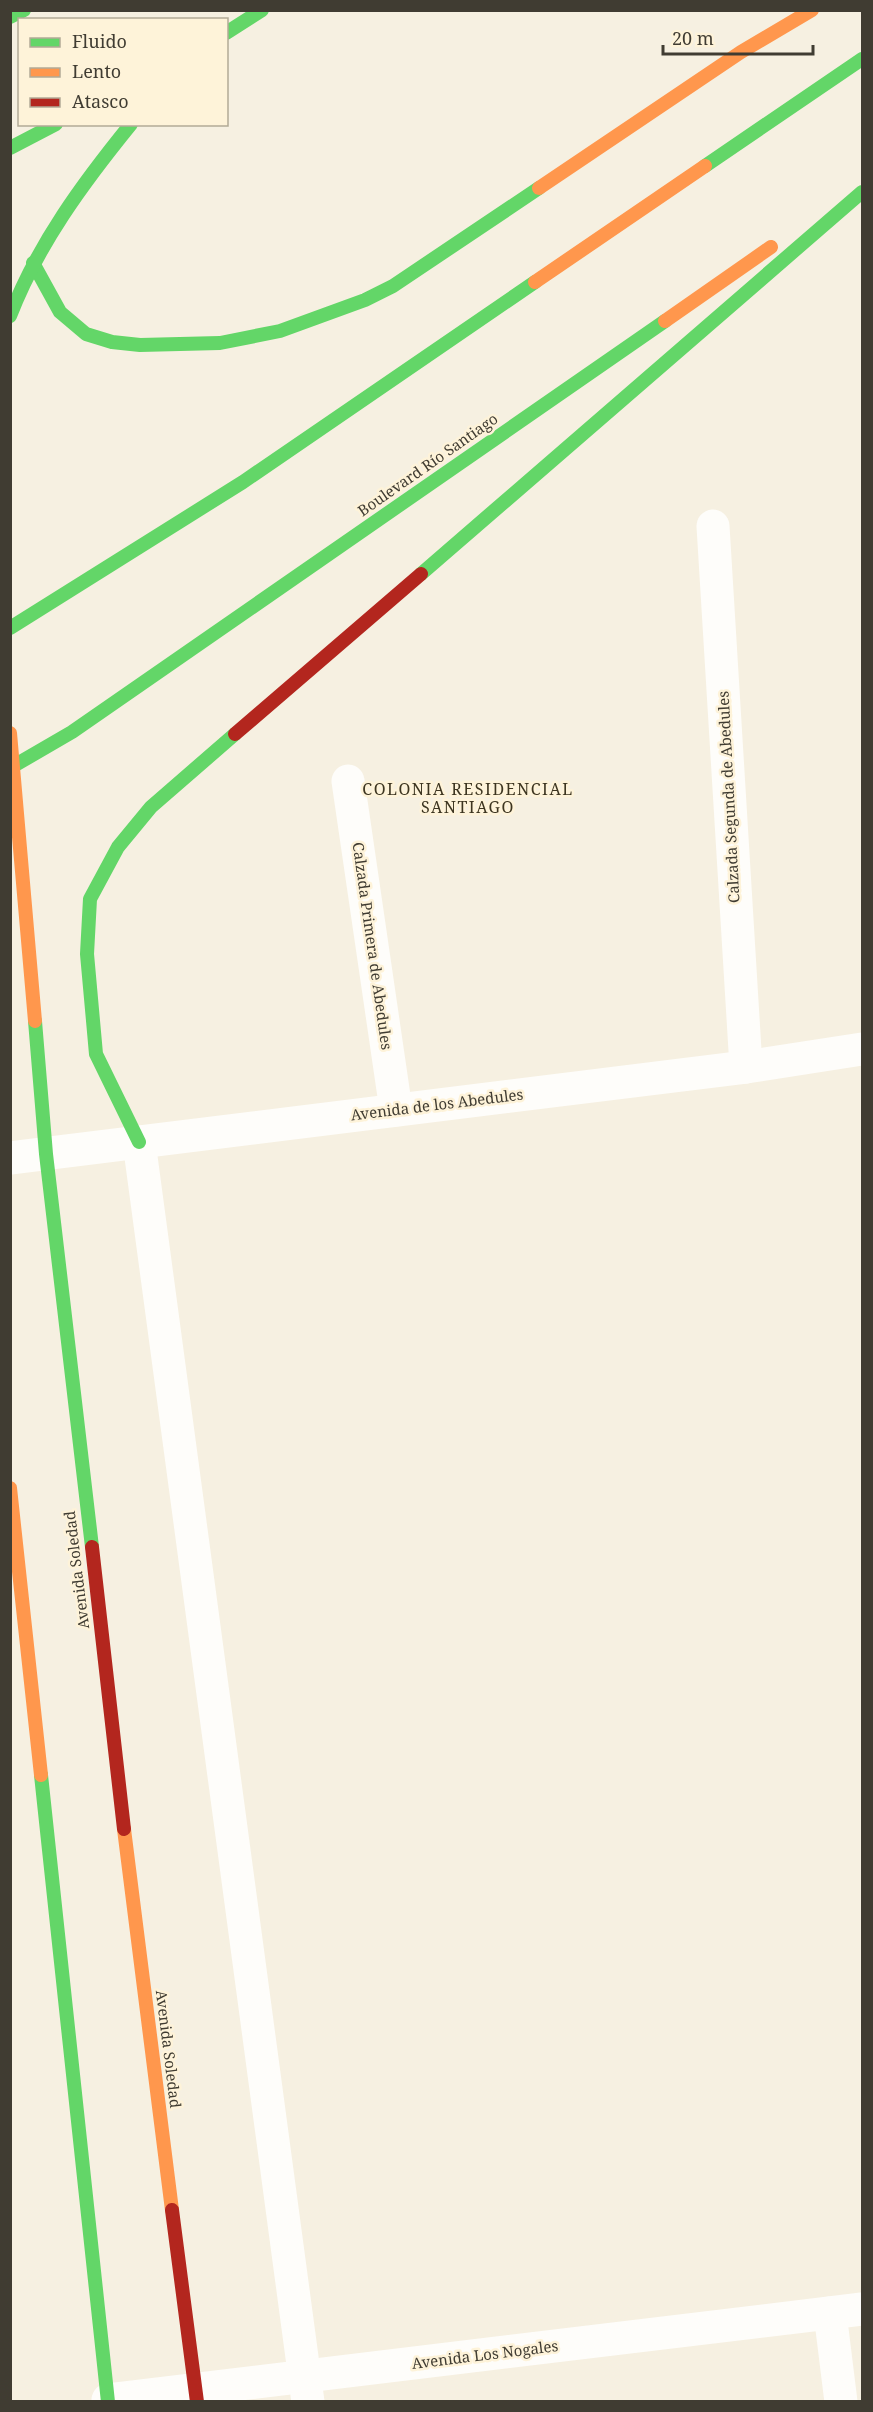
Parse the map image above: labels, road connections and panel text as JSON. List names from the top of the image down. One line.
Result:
{"streets":{"main road":["Boulevard Río Santiago","Avenida Soledad"],"street":["Calzada Segunda de Abedules","Calzada Primera de Abedules","Avenida de los Abedules","Avenida Los Nogales"]},"crossings":[["Calzada Segunda de Abedules","Avenida de los Abedules"],["Calzada Primera de Abedules","Avenida de los Abedules"],["Avenida de los Abedules","Avenida Soledad"],["Avenida Soledad","Avenida Los Nogales"]],"districts":["COLONIA RESIDENCIAL SANTIAGO"],"legend":["Fluido","Lento","Atasco"],"scale_bar":"20 m"}
